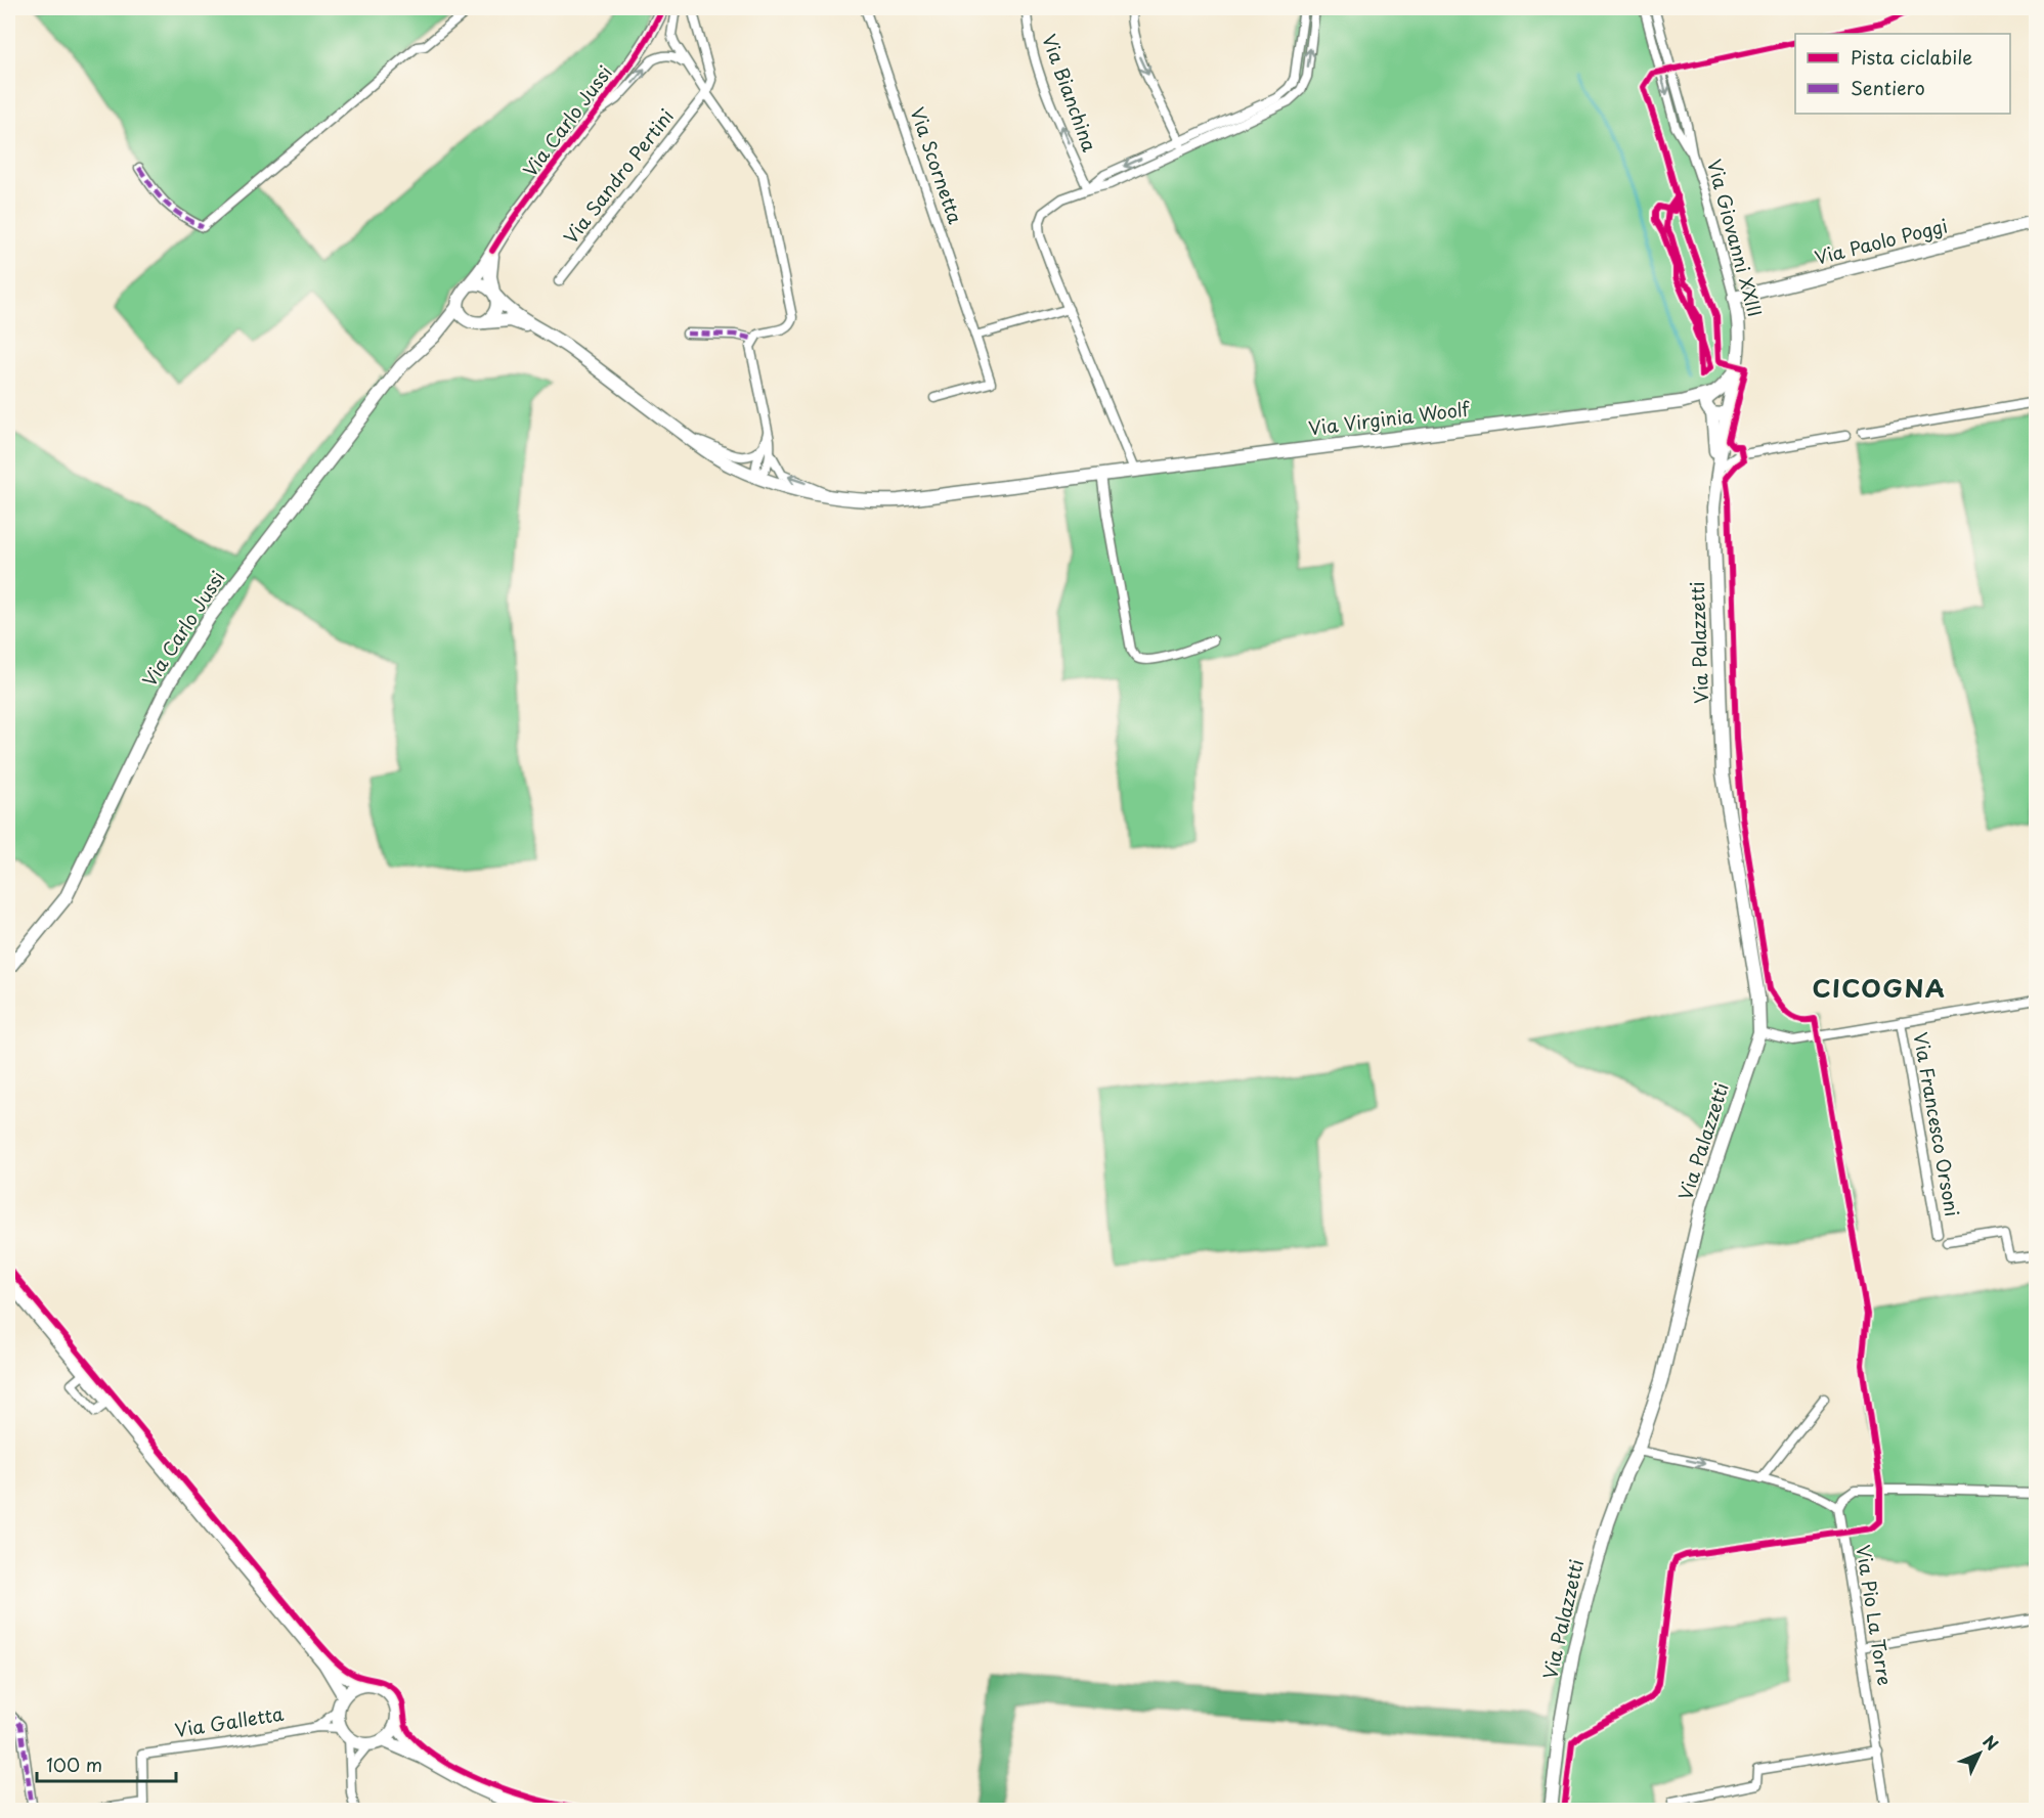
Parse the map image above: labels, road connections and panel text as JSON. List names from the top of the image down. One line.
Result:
{"streets":{"street":["Via Bianchina","Via Carlo Jussi","Via Scornetta","Via Sandro Pertini","Via Giovanni XXIII","Via Paolo Poggi","Via Virginia Woolf","Via Palazzetti","Via Francesco Orsoni","Via Pio La Torre","Via Galletta"]},"crossings":[["Via Carlo Jussi","Via Virginia Woolf"],["Via Giovanni XXIII","Via Paolo Poggi"],["Via Giovanni XXIII","Via Virginia Woolf"],["Via Giovanni XXIII","Via Palazzetti"],["Via Virginia Woolf","Via Palazzetti"]],"one_way":["Via Bianchina"],"districts":["CICOGNA"],"legend":["Pista ciclabile","Sentiero"],"scale_bar":"100 m","north":"top right"}
